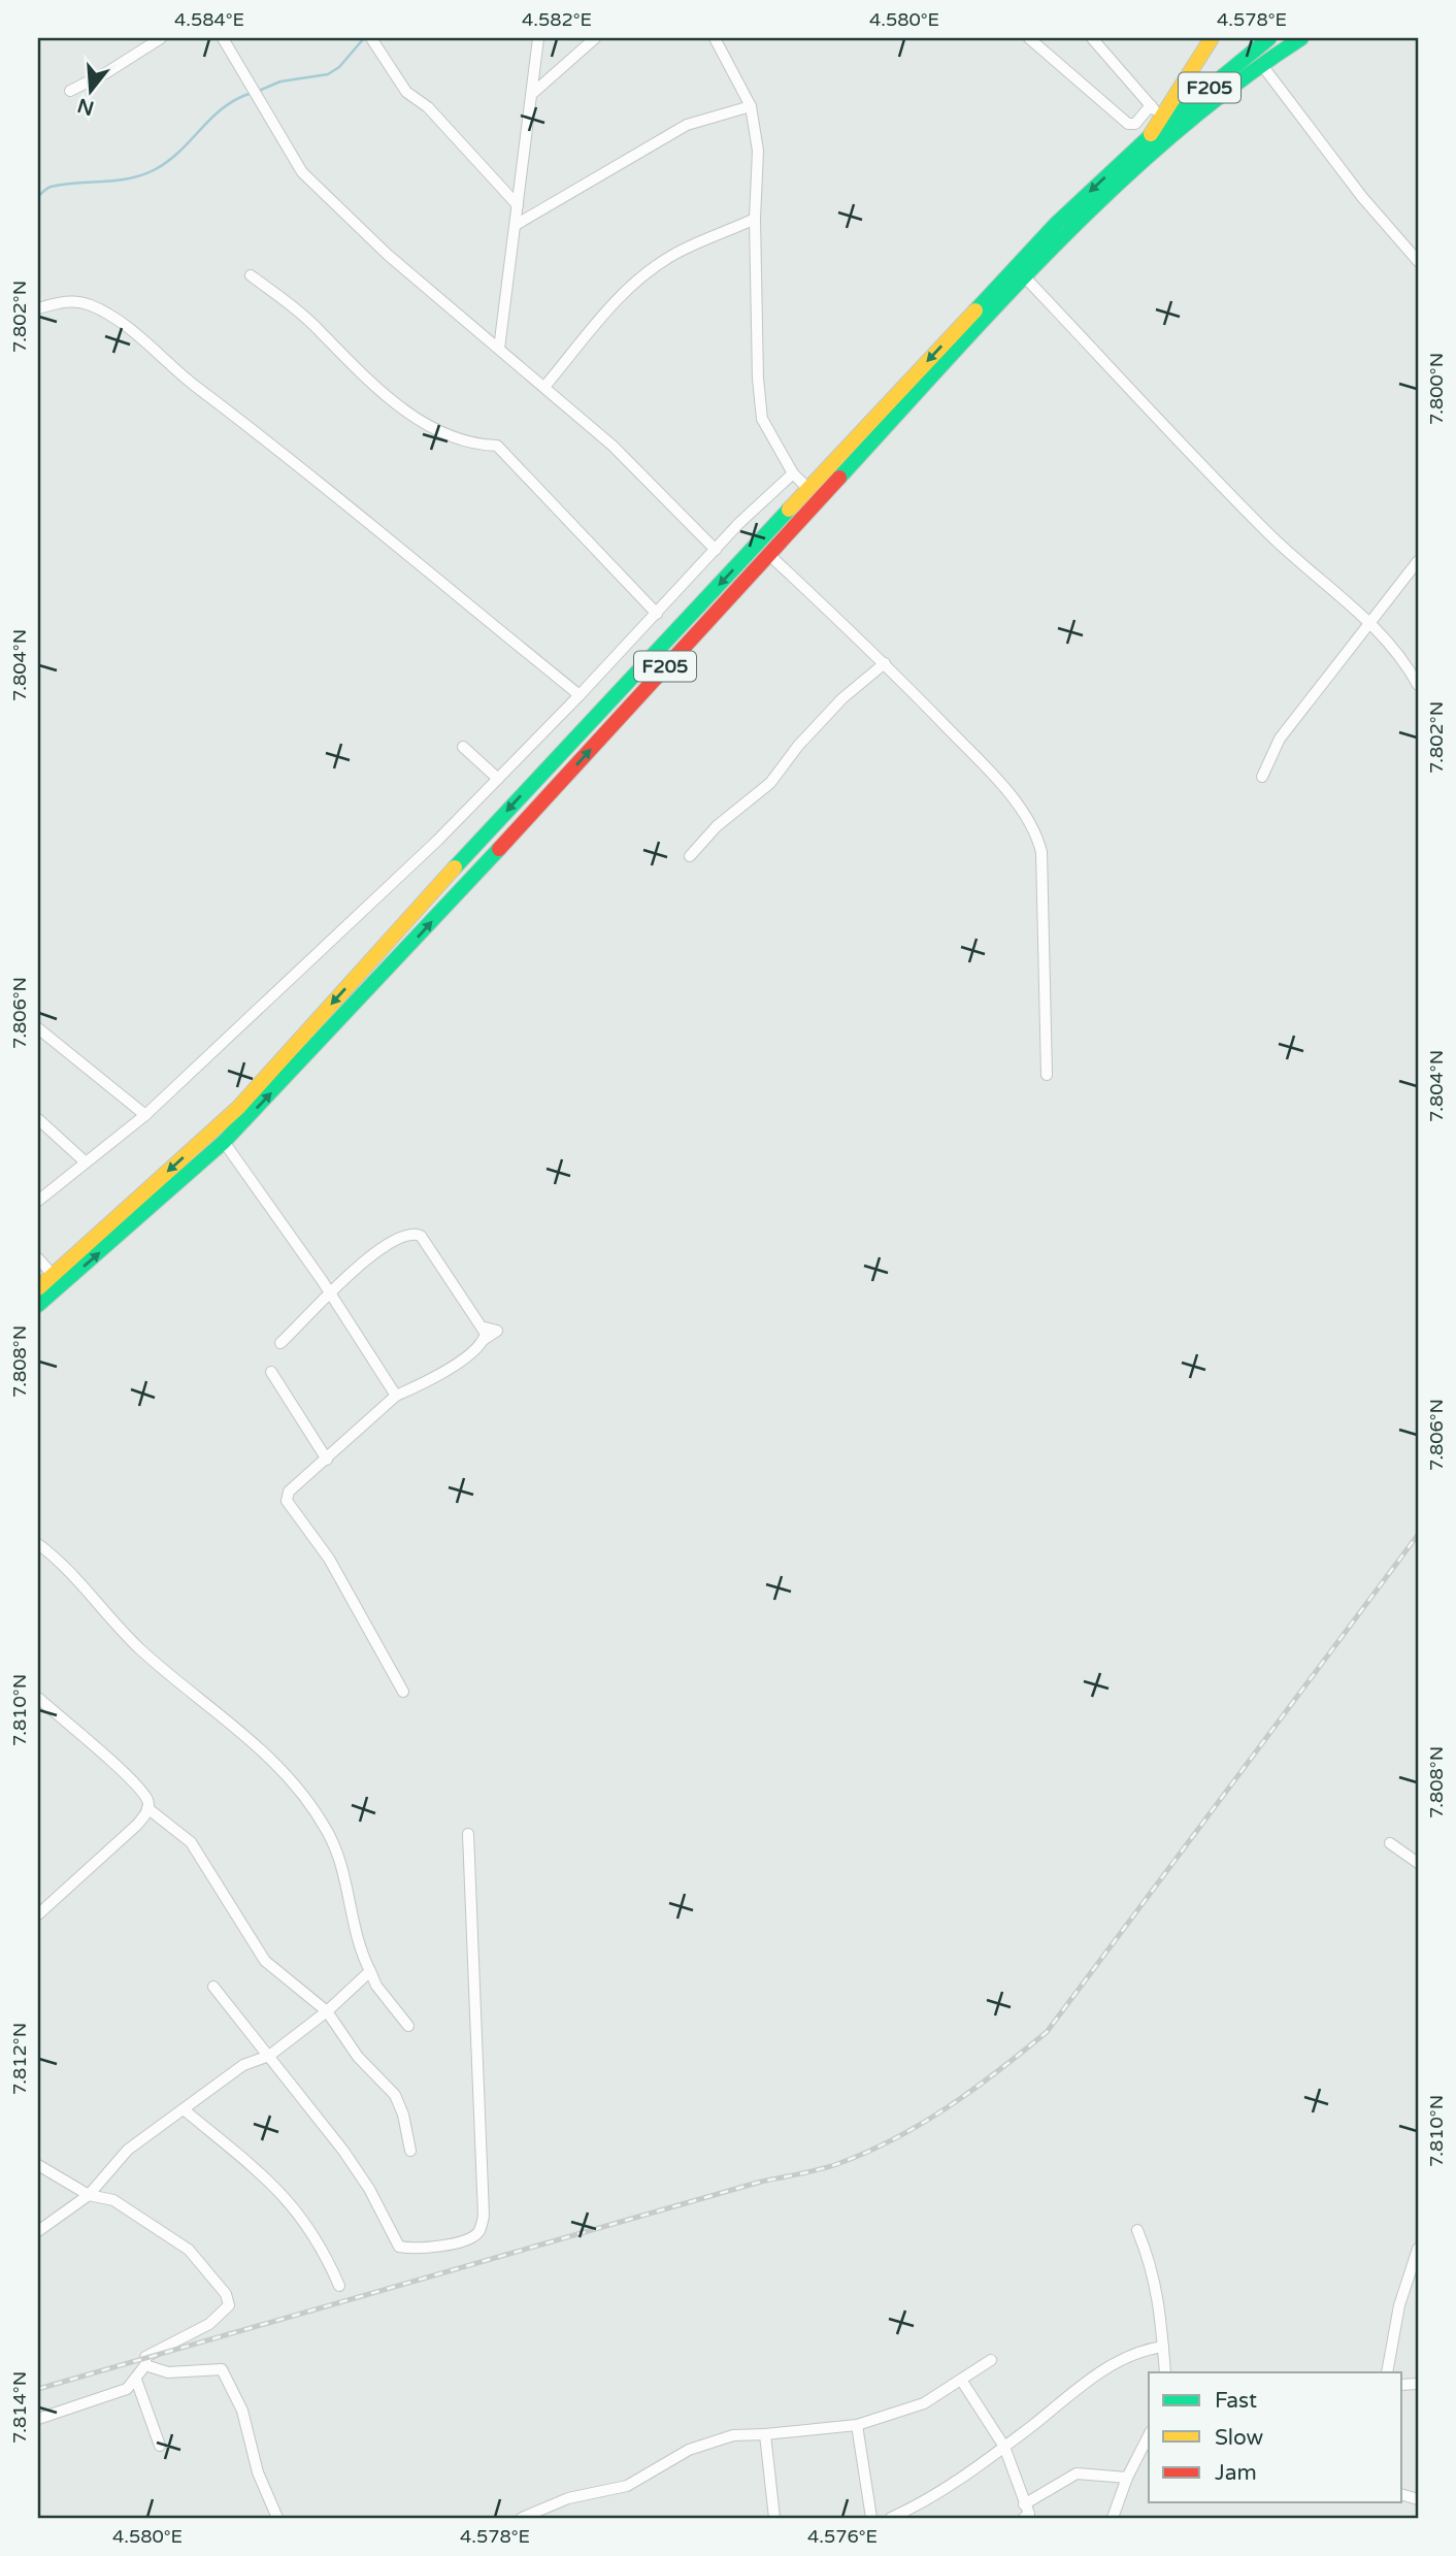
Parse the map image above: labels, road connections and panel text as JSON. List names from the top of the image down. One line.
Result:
{"streets":{"main road":["F205"]},"legend":["Fast","Slow","Jam"],"north":"bottom","coordinates":["4.584°E","4.582°E","4.580°E","4.578°E","7.802°N","7.800°N","7.804°N","7.806°N","7.808°N","7.810°N","7.812°N","7.814°N","4.576°E"]}
